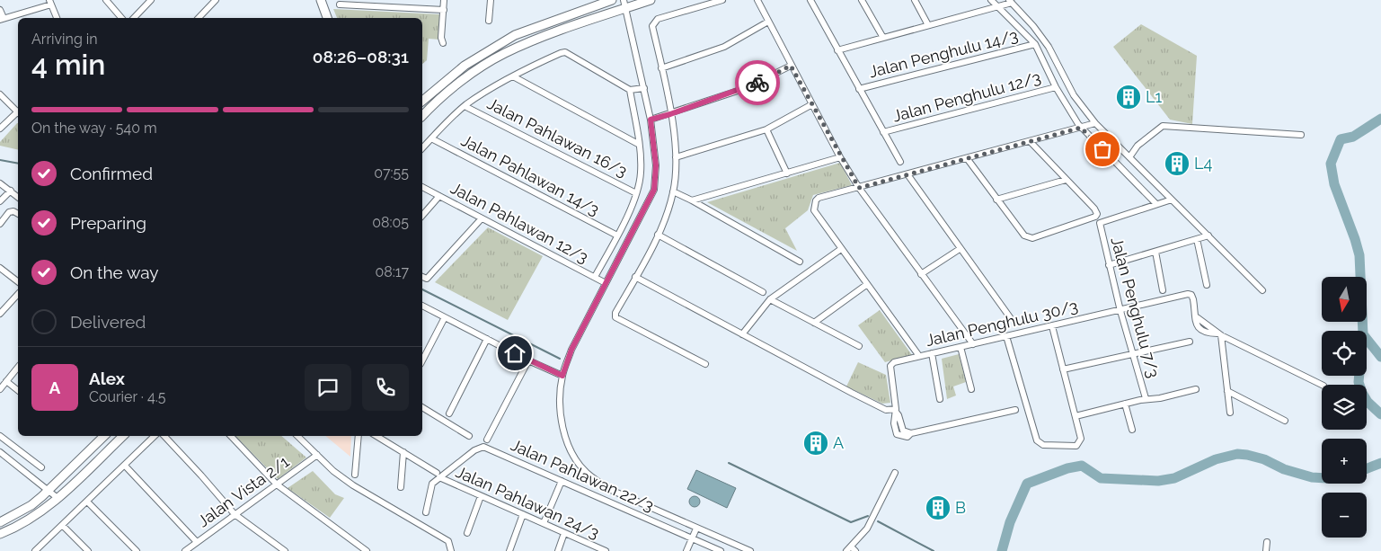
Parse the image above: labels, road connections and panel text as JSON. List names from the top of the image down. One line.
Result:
{"streets":{"street":["Jalan Penghulu 14/3","Jalan Penghulu 12/3","Jalan Pahlawan 16/3","Jalan Pahlawan 14/3","Jalan Pahlawan 12/3","Jalan Penghulu 7/3","Jalan Penghulu 30/3","Jalan Pahlawan 22/3","Jalan Vista 2/1","Jalan Pahlawan 24/3"]},"crossings":[["Jalan Penghulu 7/3","Jalan Penghulu 30/3"],["Jalan Pahlawan 22/3","Jalan Pahlawan 24/3"]],"places":{"building":["L1","L4","A","B"]},"north":"bottom","page":{"heading":["4 min","Arriving in","08:26–08:31"],"panel":["Alex","Courier · 4.5"],"bar":"On the way · 540 m","list":[["Confirmed","07:55"],["Preparing","08:05"],["On the way","08:17"],"Delivered"],"map_buttons":["+","−"],"round":"A"}}
